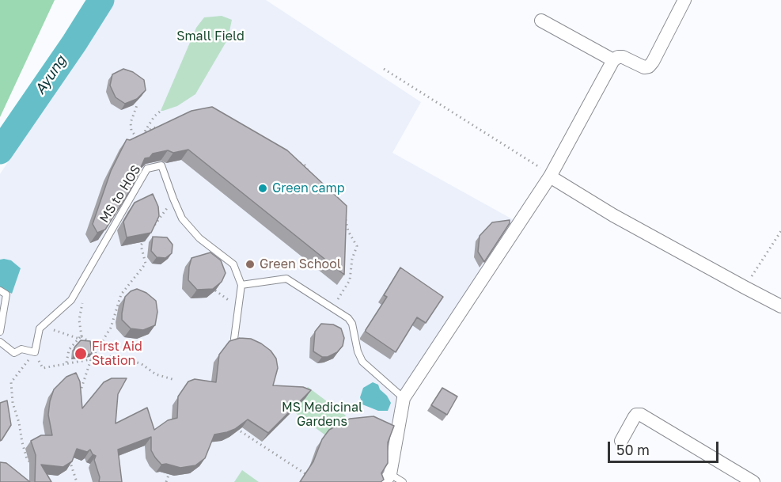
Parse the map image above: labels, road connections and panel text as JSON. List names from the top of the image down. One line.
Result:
{"streets":{"lane":["MS to HOS"]},"water":["Ayung"],"parks":["Small Field","MS Medicinal Gardens"],"places":["Green camp","Green School","First Aid Station"],"scale_bar":"50 m"}
